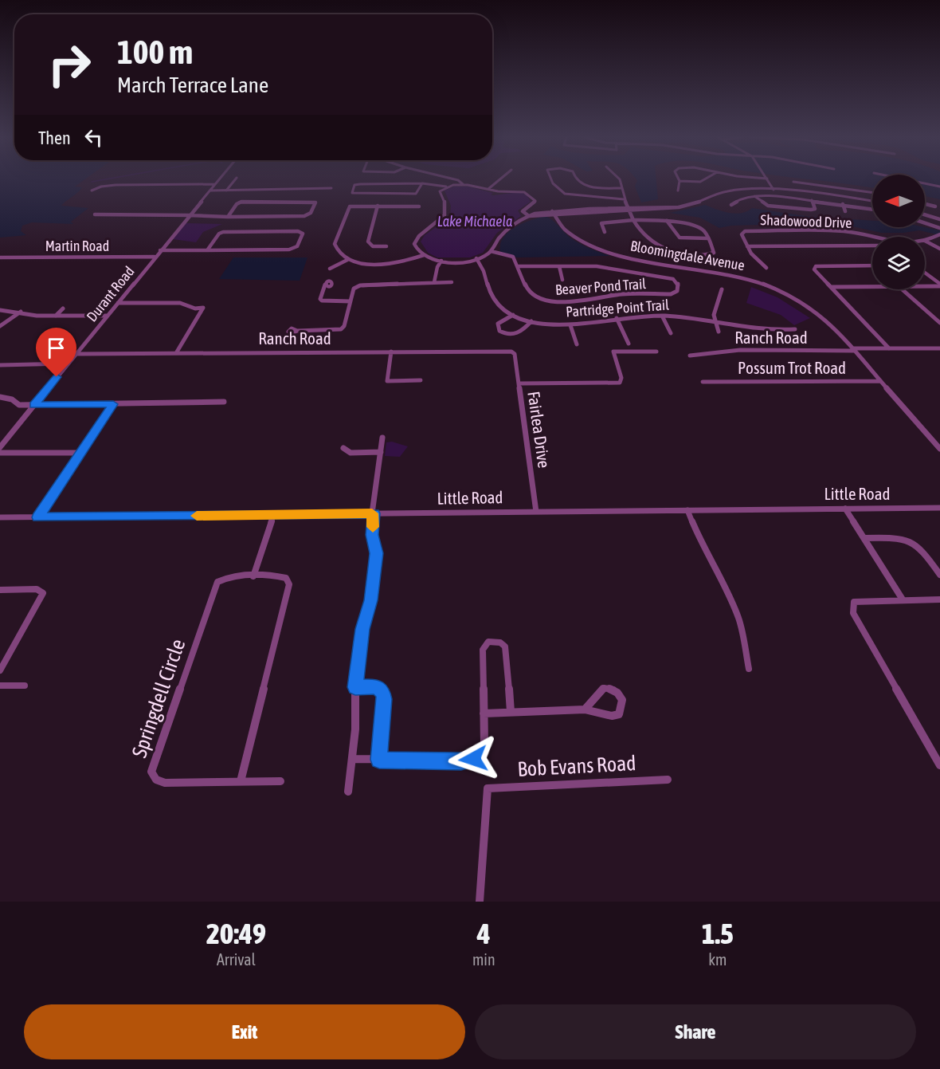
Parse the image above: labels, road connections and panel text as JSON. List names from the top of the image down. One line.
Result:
{"streets":{"street":["Shadowood Drive","Martin Road","Bloomingdale Avenue","Beaver Pond Trail","Durant Road","Partridge Point Trail","Ranch Road","Possum Trot Road","Fairlea Drive","Little Road","Springdell Circle","Bob Evans Road"]},"crossings":[["Martin Road","Durant Road"],["Bloomingdale Avenue","Ranch Road"],["Bloomingdale Avenue","Possum Trot Road"],["Durant Road","Ranch Road"],["Ranch Road","Fairlea Drive"],["Fairlea Drive","Little Road"]],"water":["Lake Michaela"],"north":"left","page":{"turn":["100 m","March Terrace Lane"],"then":"Then","eta":["20:49","Arrival","4","min","1.5","km"],"buttons":["Exit","Share"]}}
